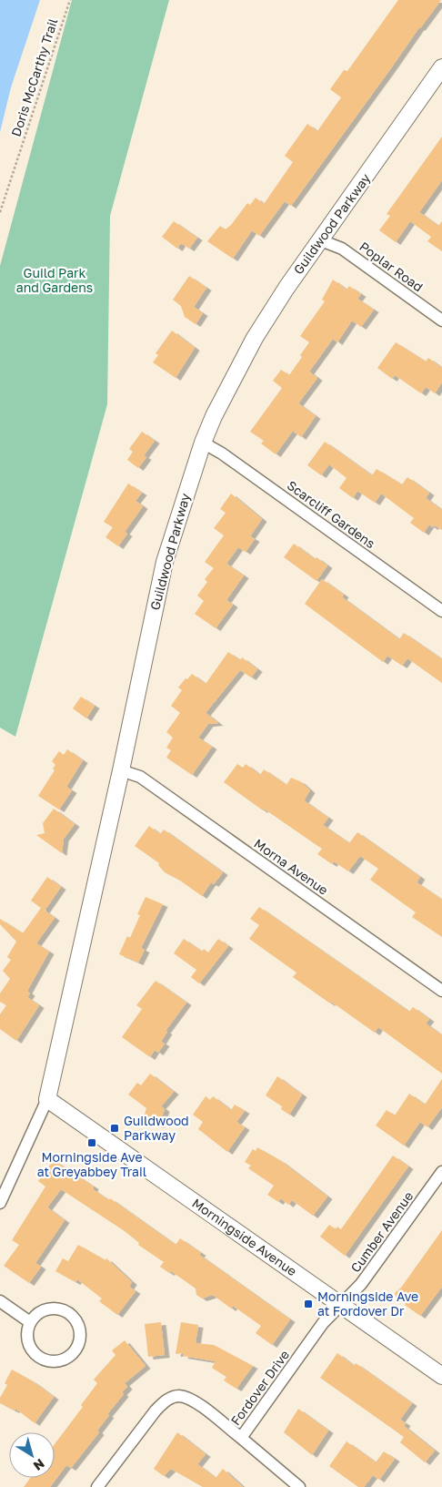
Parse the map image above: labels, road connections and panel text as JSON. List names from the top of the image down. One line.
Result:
{"streets":{"street":["Guildwood Parkway","Poplar Road","Scarcliff Gardens","Morna Avenue","Cumber Avenue","Morningside Avenue","Fordover Drive"],"path":["Doris McCarthy Trail"]},"crossings":[["Guildwood Parkway","Poplar Road"],["Guildwood Parkway","Scarcliff Gardens"],["Guildwood Parkway","Morna Avenue"],["Guildwood Parkway","Morningside Avenue"],["Cumber Avenue","Morningside Avenue"],["Cumber Avenue","Fordover Drive"],["Morningside Avenue","Fordover Drive"]],"parks":["Guild Park and Gardens"],"places":{"transit":["Guildwood Parkway","Morningside Ave at Greyabbey Trail","Morningside Ave at Fordover Dr"]},"north":"bottom right"}
